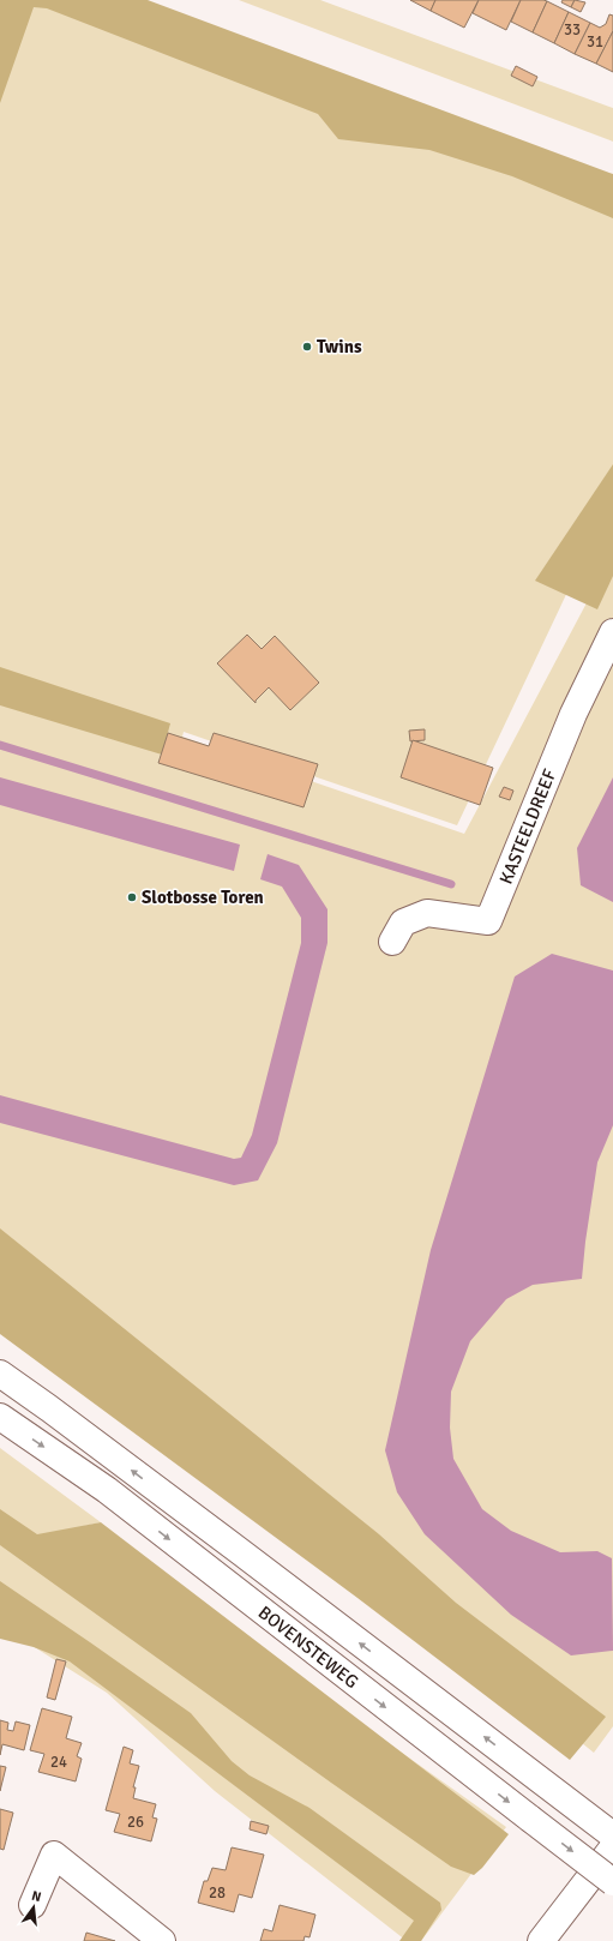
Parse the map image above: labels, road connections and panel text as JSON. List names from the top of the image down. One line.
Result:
{"streets":{"main road":["KASTEELDREEF","BOVENSTEWEG"]},"places":["Twins","Slotbosse Toren"],"house_numbers":["33","31","24","26","28"],"north":"top"}
